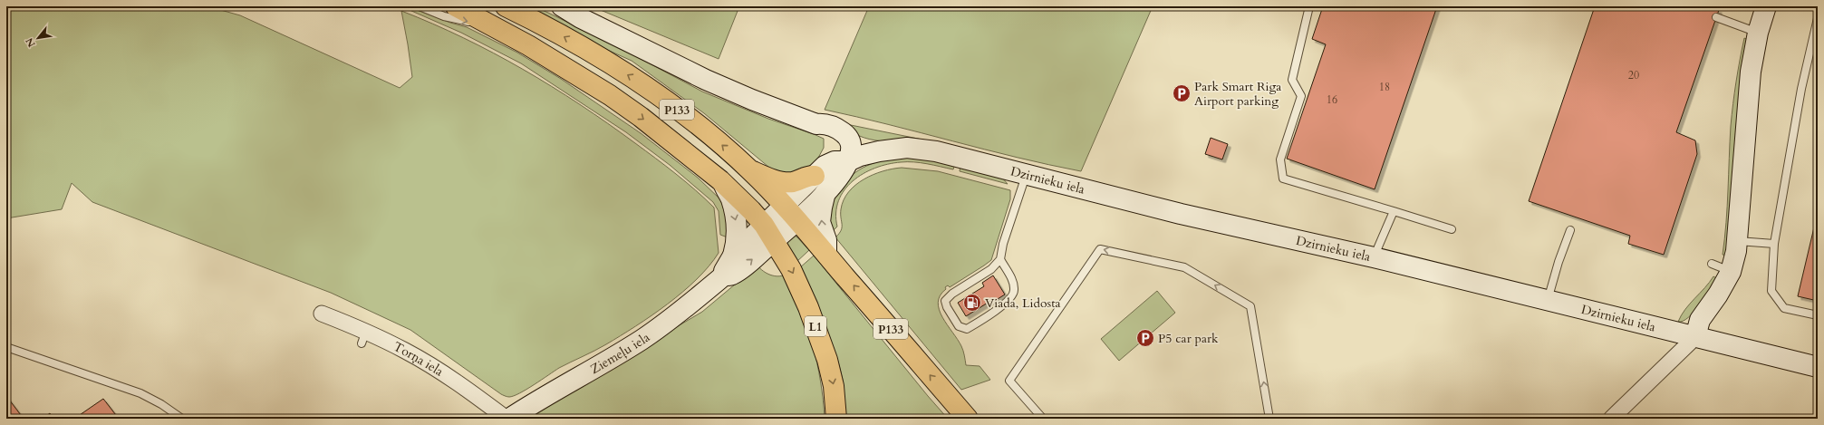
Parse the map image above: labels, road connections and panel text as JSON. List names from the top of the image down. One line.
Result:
{"streets":{"main road":["P133","L1"],"street":["Dzirnieku iela","Ziemeļu iela","Torņa iela"]},"crossings":[["P133","Dzirnieku iela"],["P133","L1"],["P133","Ziemeļu iela"],["Dzirnieku iela","L1"],["Dzirnieku iela","Ziemeļu iela"],["L1","Ziemeļu iela"],["Ziemeļu iela","Torņa iela"]],"places":{"parking":["Park Smart Riga Airport parking","P5 car park"],"fuel station":["Viada, Lidosta"]},"house_numbers":["20","18","16"],"north":"bottom left"}
